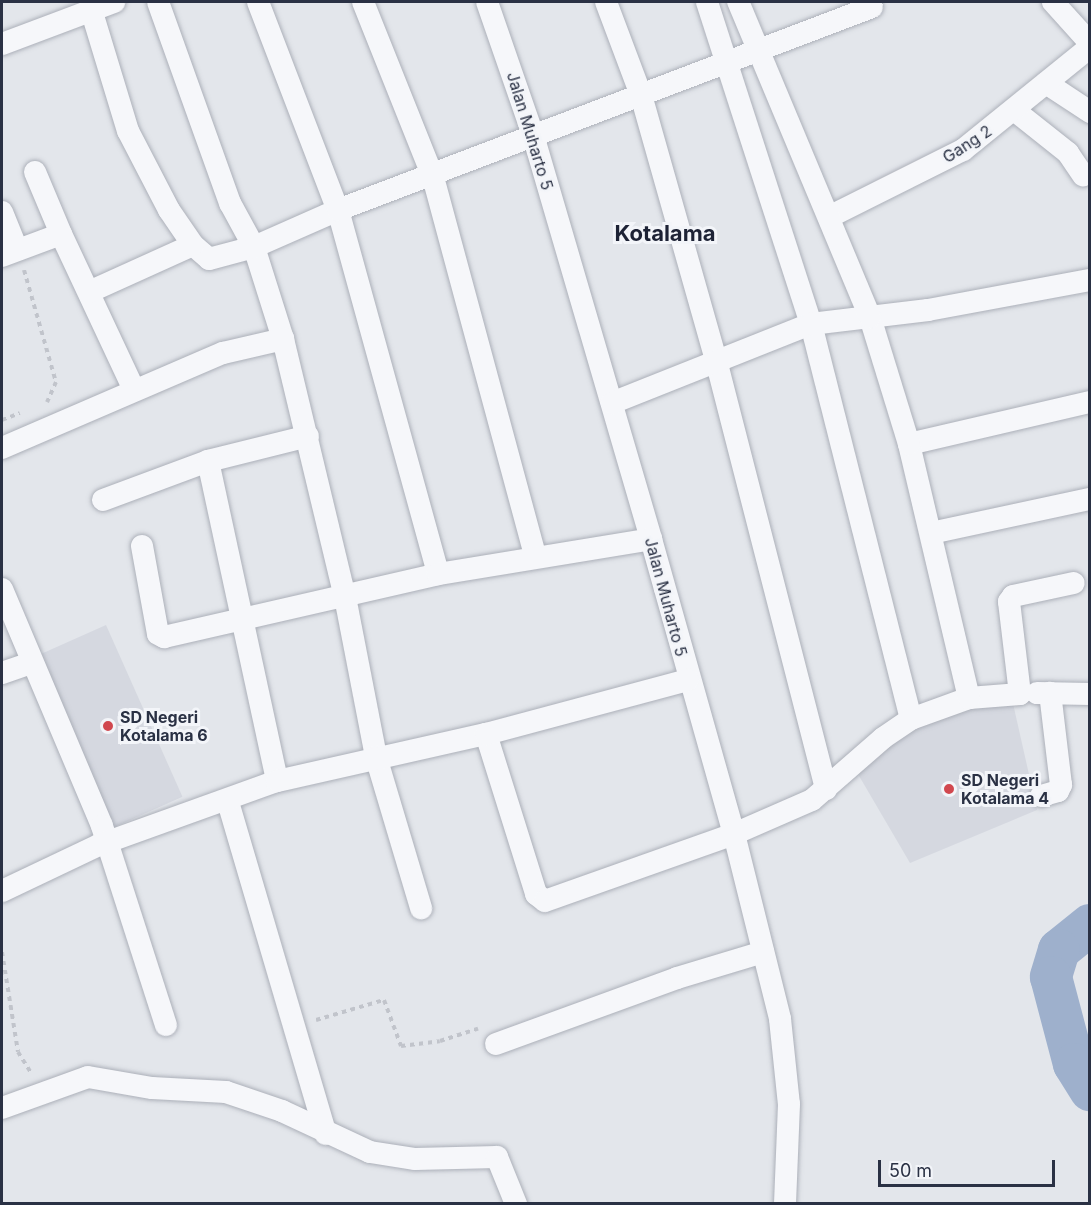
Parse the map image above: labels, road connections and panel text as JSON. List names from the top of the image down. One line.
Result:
{"streets":{"street":["Jalan Muharto 5","Gang 2"]},"districts":["Kotalama"],"places":["SD Negeri Kotalama 6","SD Negeri Kotalama 4"],"scale_bar":"50 m"}
